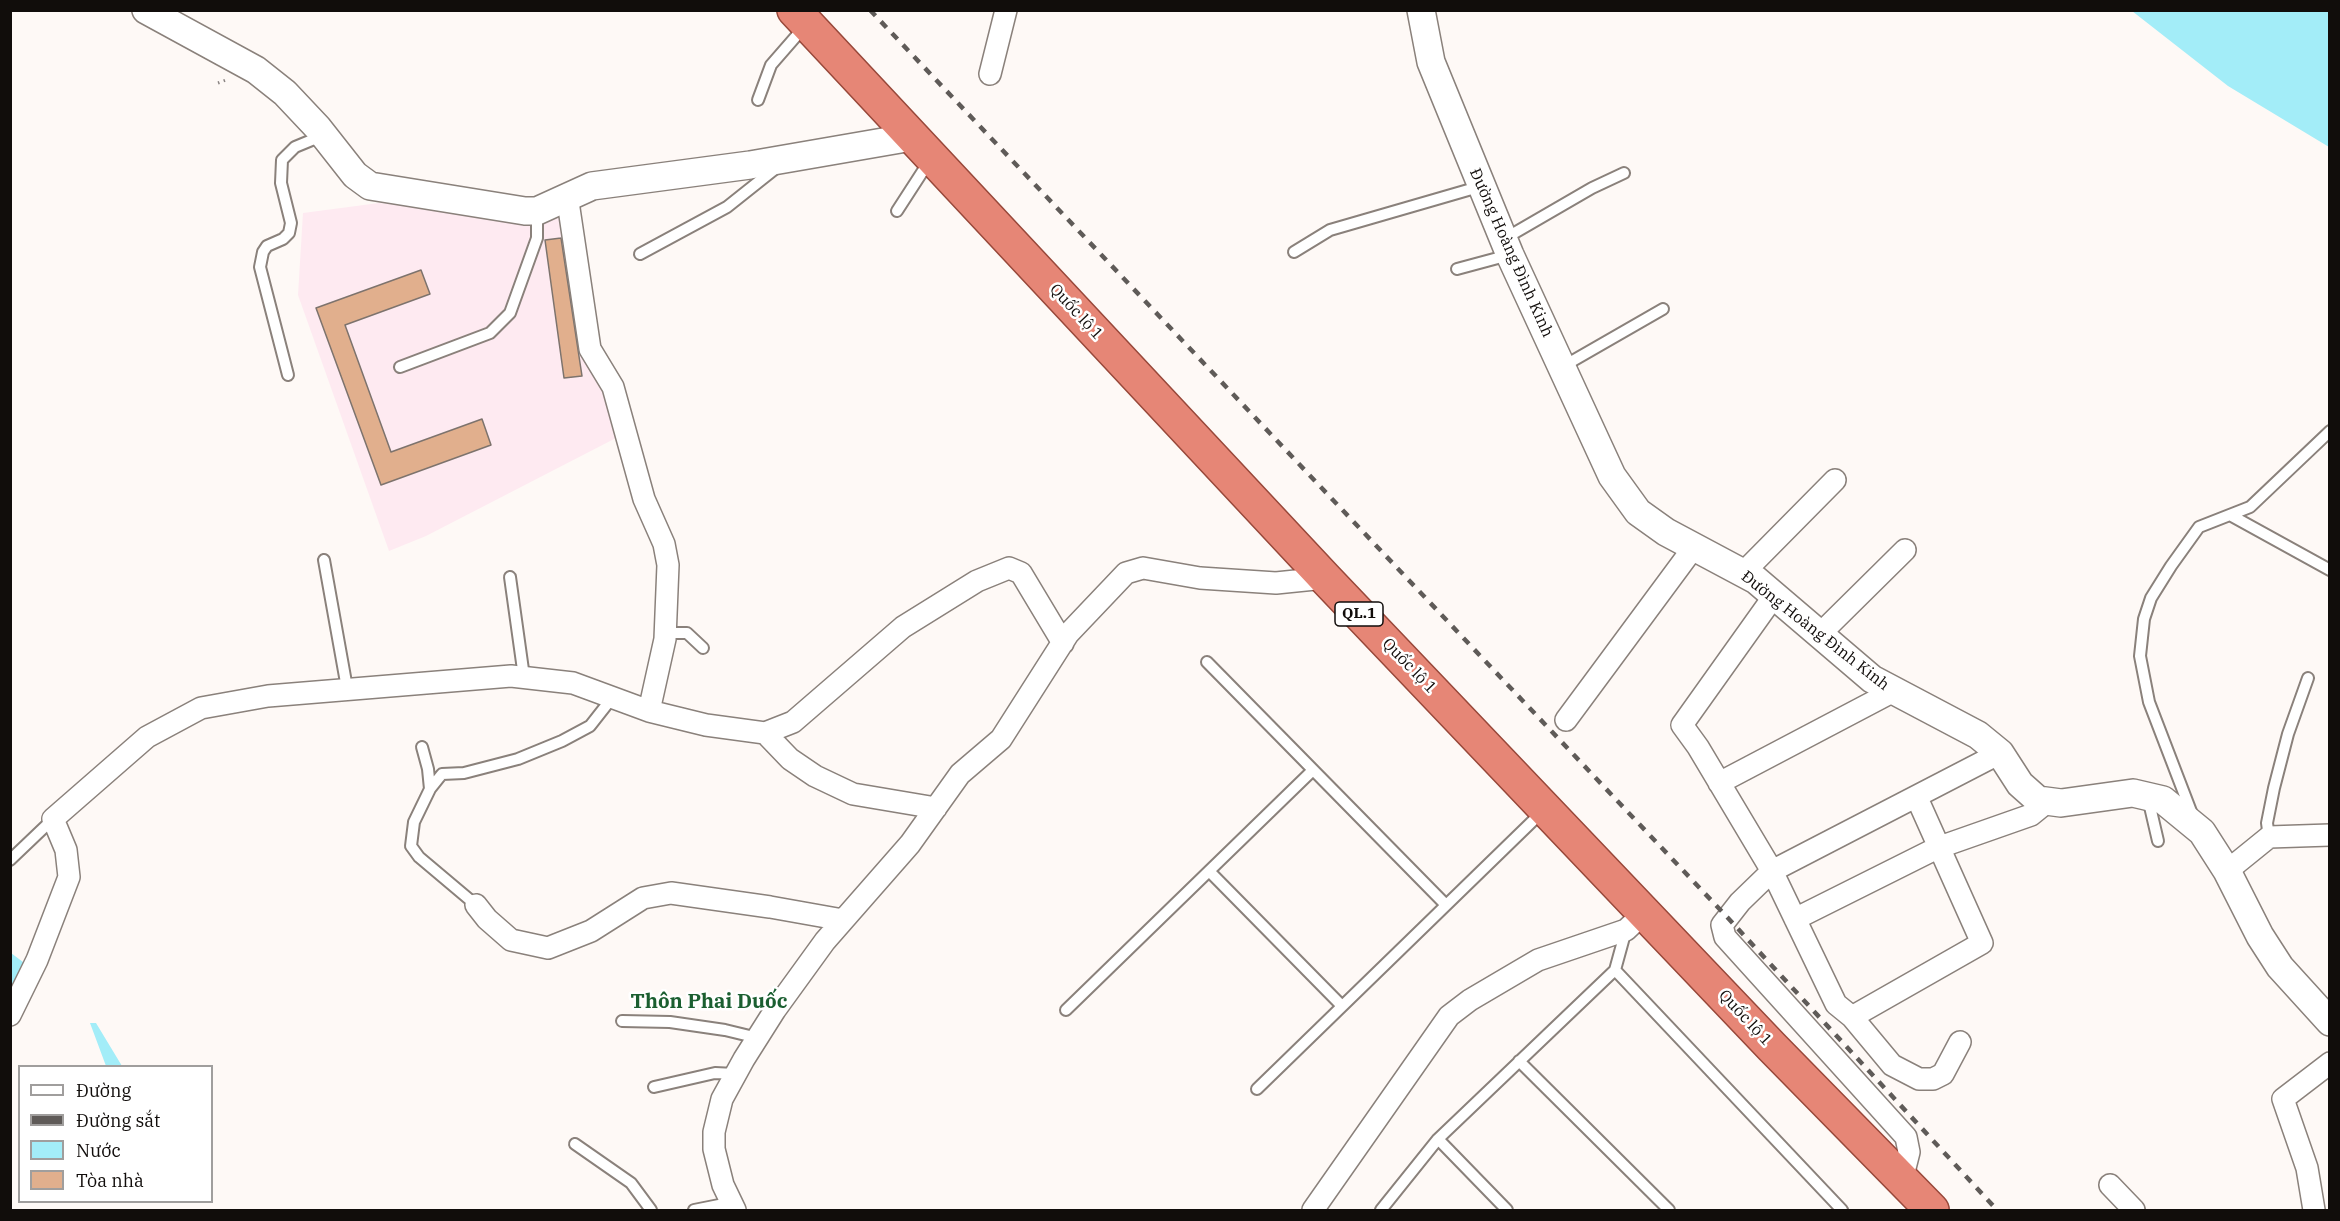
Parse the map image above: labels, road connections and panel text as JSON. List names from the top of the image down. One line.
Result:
{"streets":{"highway":["Quốc lộ 1","QL.1"],"street":["Đường Hoàng Đình Kinh"]},"districts":["Thôn Phai Duốc"],"legend":["Đường","Đường sắt","Nước","Tòa nhà"]}
